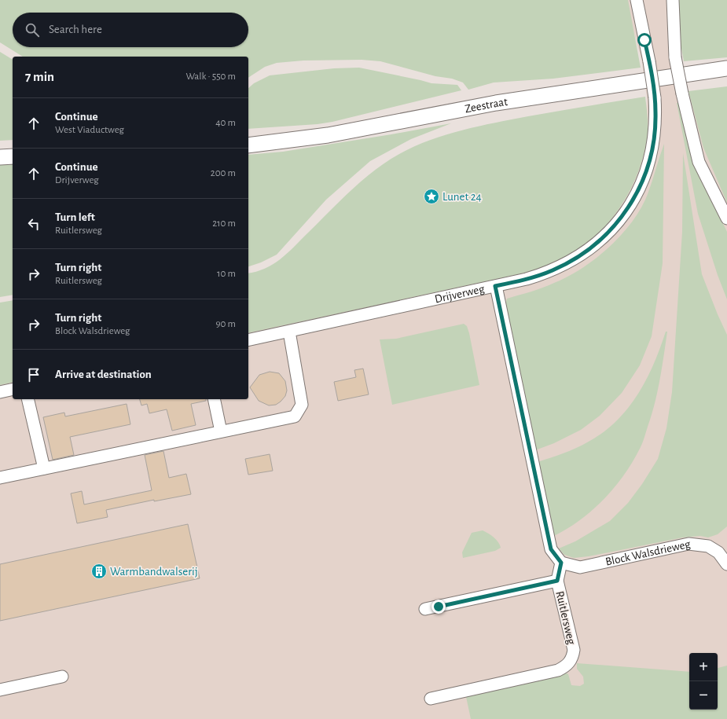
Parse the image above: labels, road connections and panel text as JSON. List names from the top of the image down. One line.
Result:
{"streets":{"main road":["Zeestraat"],"lane":["Drijverweg","Block Walsdrieweg","Ruitlersweg"]},"crossings":[["Block Walsdrieweg","Ruitlersweg"]],"places":{"place":["Lunet 24"],"building":["Warmbandwalserij"]},"page":{"search":"Search here","heading":["7 min","Walk · 550 m"],"list":[["Continue","West Viaductweg","40 m"],["Continue","Drijverweg","200 m"],["Turn left","Ruitlersweg","210 m"],["Turn right","Ruitlersweg","10 m"],["Turn right","Block Walsdrieweg","90 m"],"Arrive at destination"],"map_buttons":["+","−"]}}
